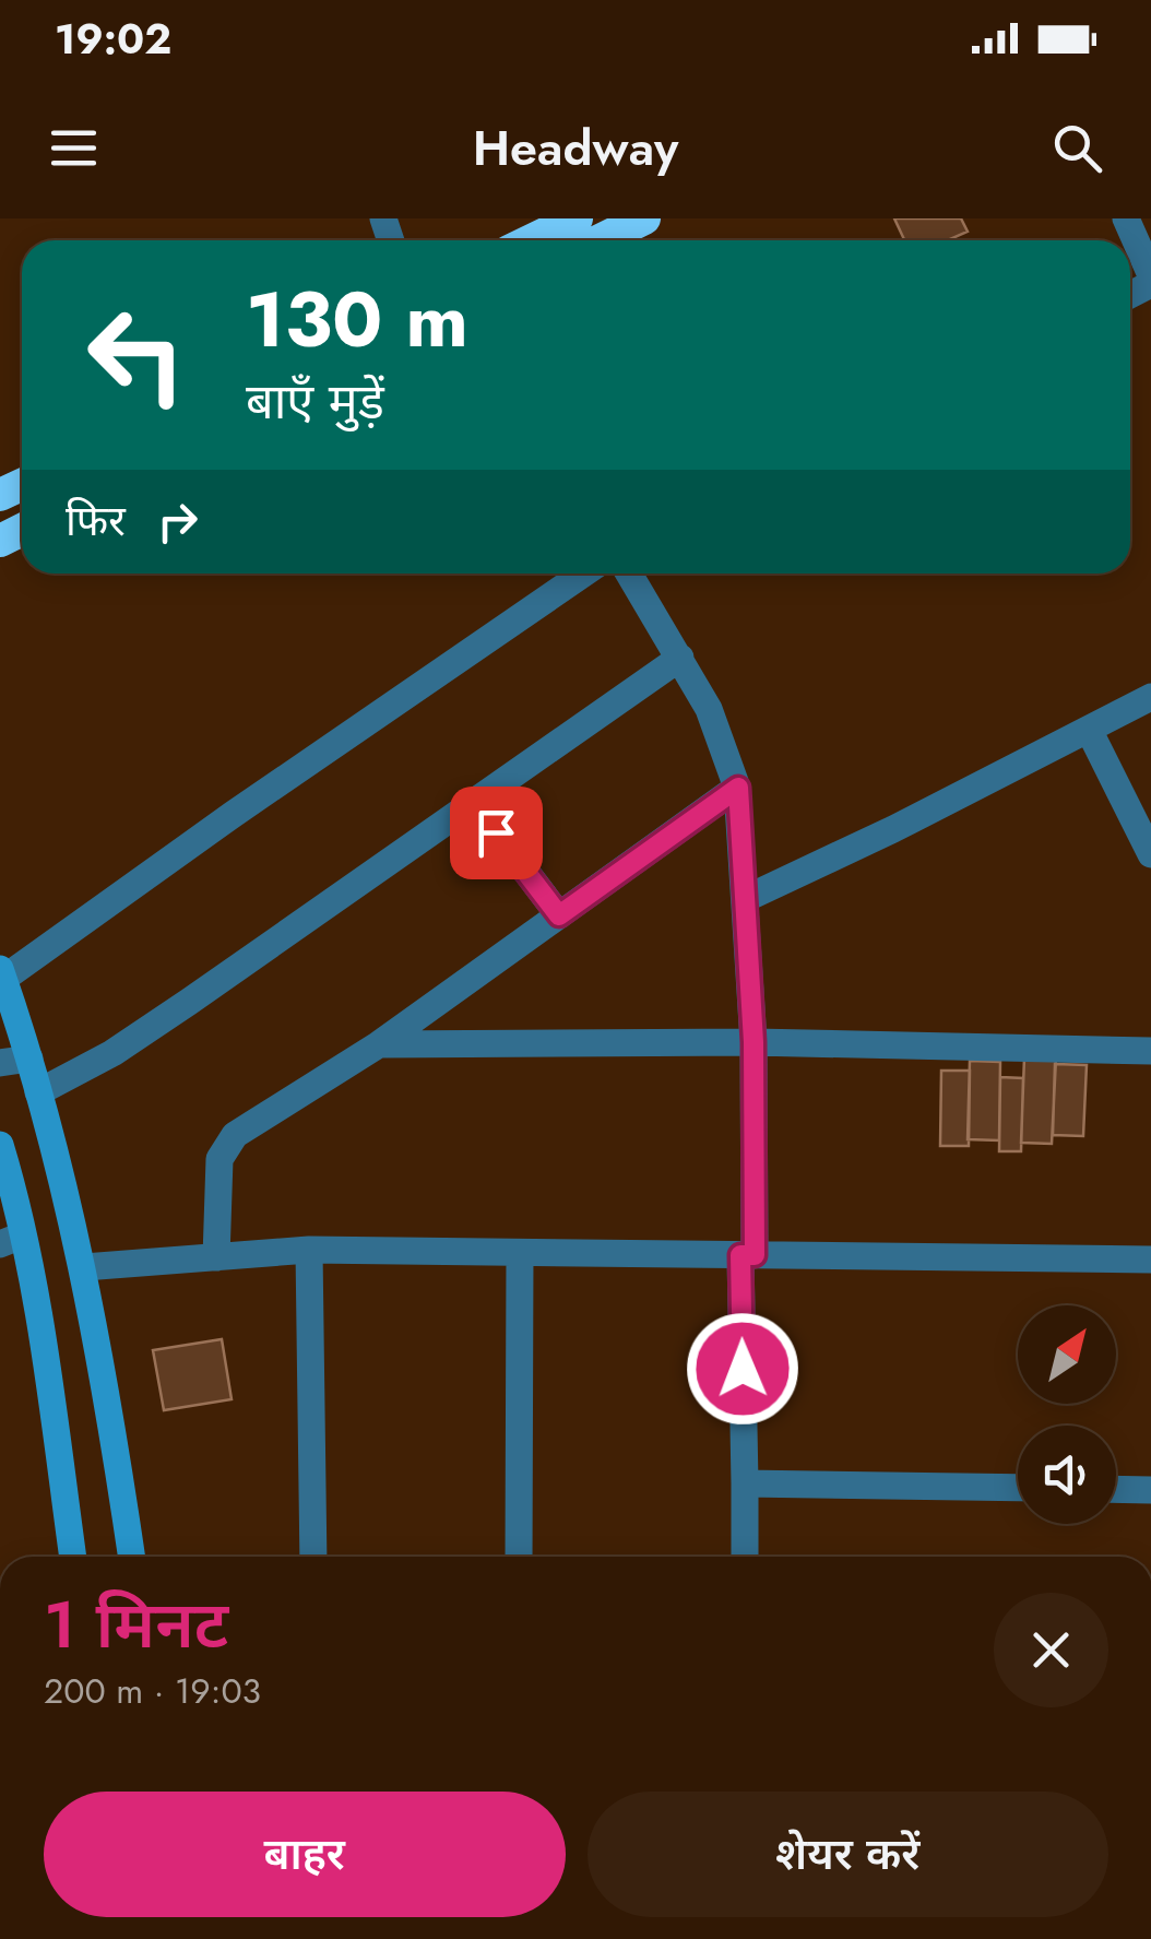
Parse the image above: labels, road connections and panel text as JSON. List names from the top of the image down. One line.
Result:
{"north":"top right","page":{"status":"19:02","header":"Headway","turn":["130 m","बाएँ मुड़ें"],"then":"फिर","heading":["1 मिनट","200 m · 19:03"],"buttons":["बाहर","शेयर करें"]}}
